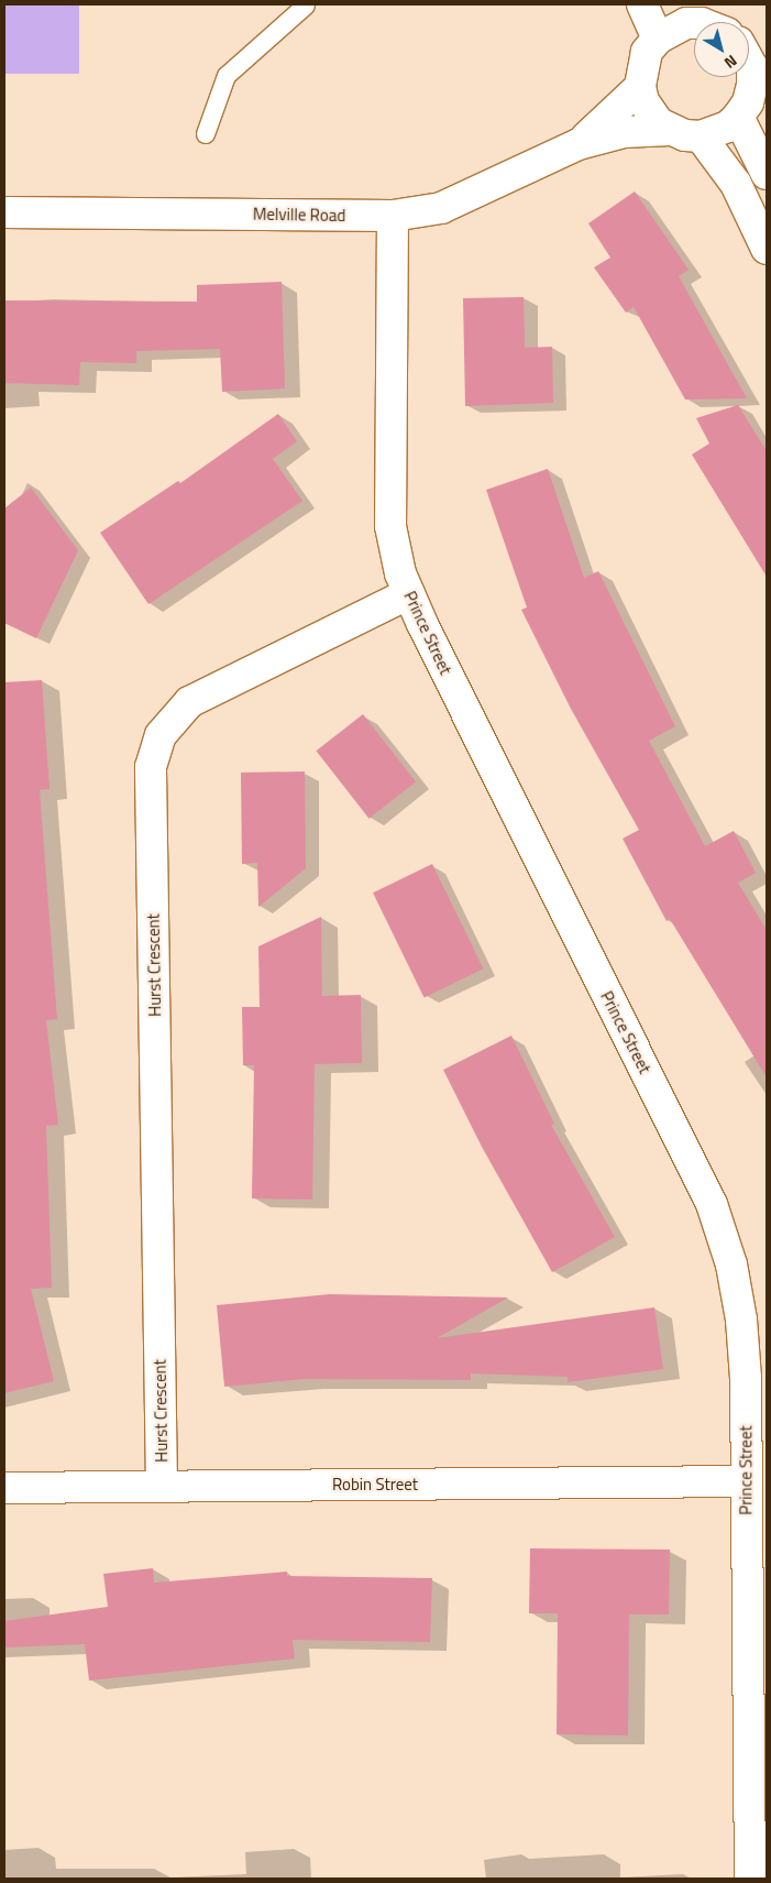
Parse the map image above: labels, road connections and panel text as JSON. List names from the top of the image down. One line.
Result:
{"streets":{"street":["Melville Road","Prince Street","Hurst Crescent","Robin Street"]},"crossings":[["Melville Road","Prince Street"],["Prince Street","Hurst Crescent"],["Prince Street","Robin Street"],["Hurst Crescent","Robin Street"]],"north":"bottom right"}
